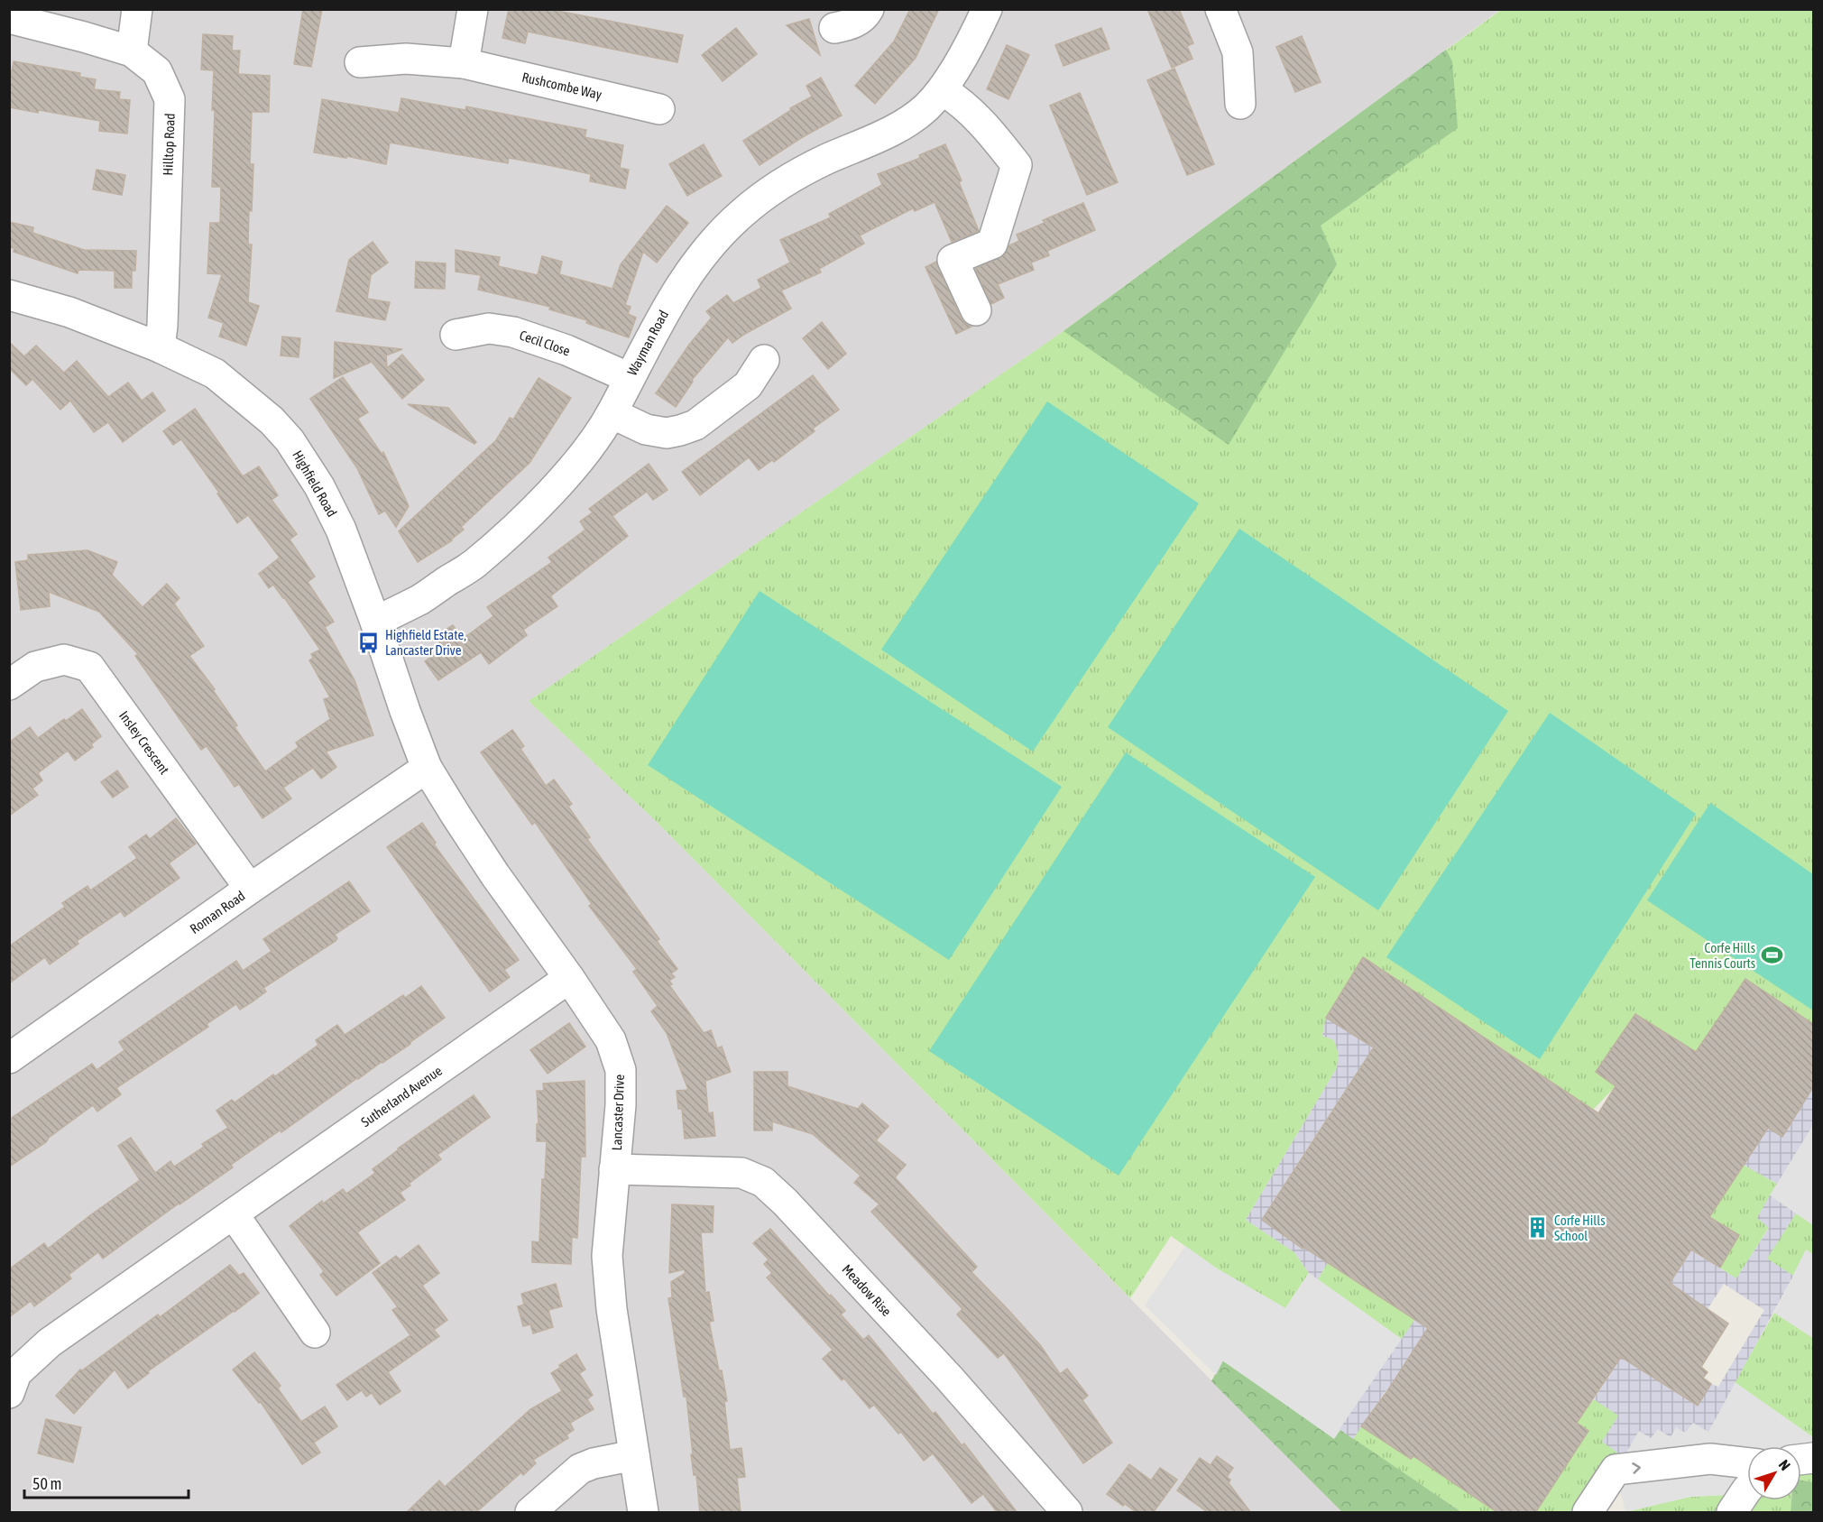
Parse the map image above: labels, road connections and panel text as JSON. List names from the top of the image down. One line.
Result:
{"streets":{"street":["Rushcombe Way","Hilltop Road","Cecil Close","Wayman Road","Highfield Road","Insley Crescent","Roman Road","Sutherland Avenue","Lancaster Drive","Meadow Rise"]},"crossings":[["Hilltop Road","Highfield Road"],["Cecil Close","Wayman Road"],["Wayman Road","Highfield Road"],["Highfield Road","Roman Road"],["Highfield Road","Lancaster Drive"],["Insley Crescent","Roman Road"],["Roman Road","Lancaster Drive"],["Sutherland Avenue","Lancaster Drive"],["Lancaster Drive","Meadow Rise"]],"places":{"bus stop":["Highfield Estate, Lancaster Drive"],"sports":["Corfe Hills Tennis Courts"],"building":["Corfe Hills School"]},"scale_bar":"50 m","north":"top right"}
